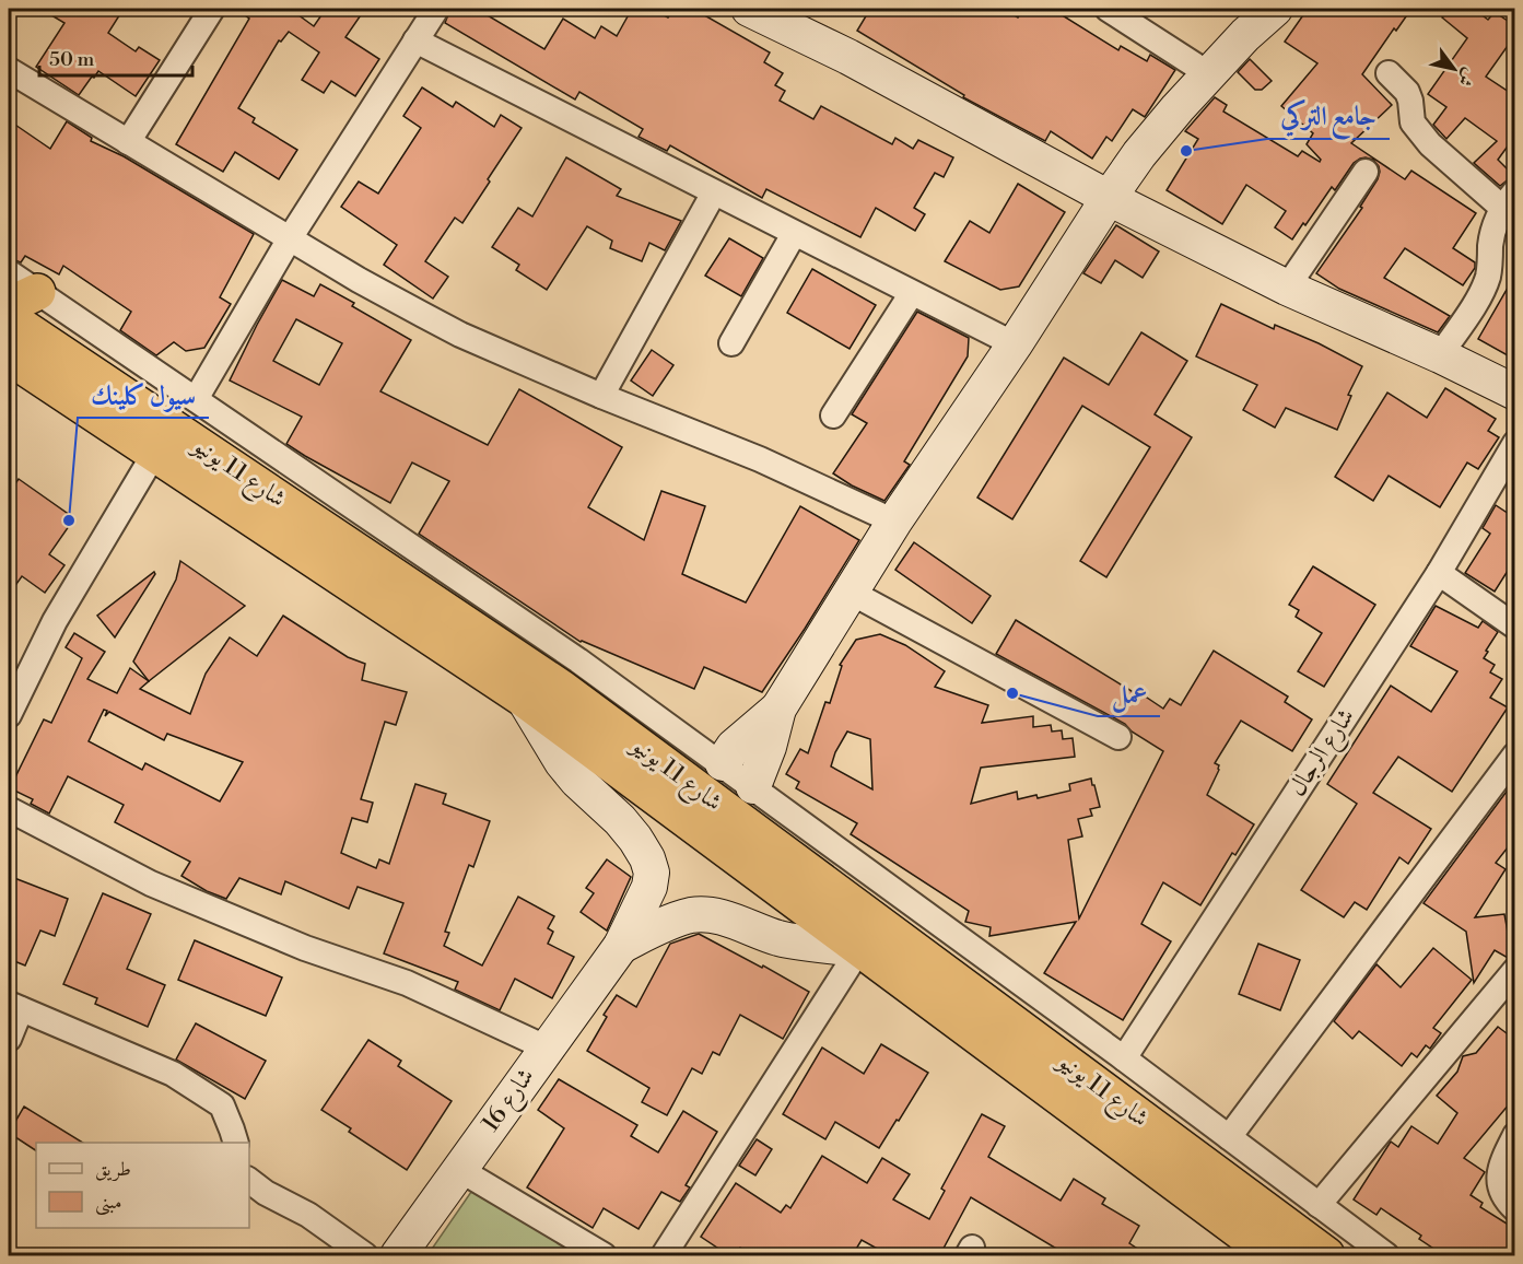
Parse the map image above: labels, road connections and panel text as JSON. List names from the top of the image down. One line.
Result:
{"streets":{"highway":["شارع 11 يونيو"],"main road":["شارع 16"],"street":["شارع الرجال"]},"crossings":[["شارع 11 يونيو","شارع 16"]],"places":["جامع التركي","سيول كلينك","عمل"],"legend":["طريق","مبنى"],"scale_bar":"50 m","north":"bottom right"}
